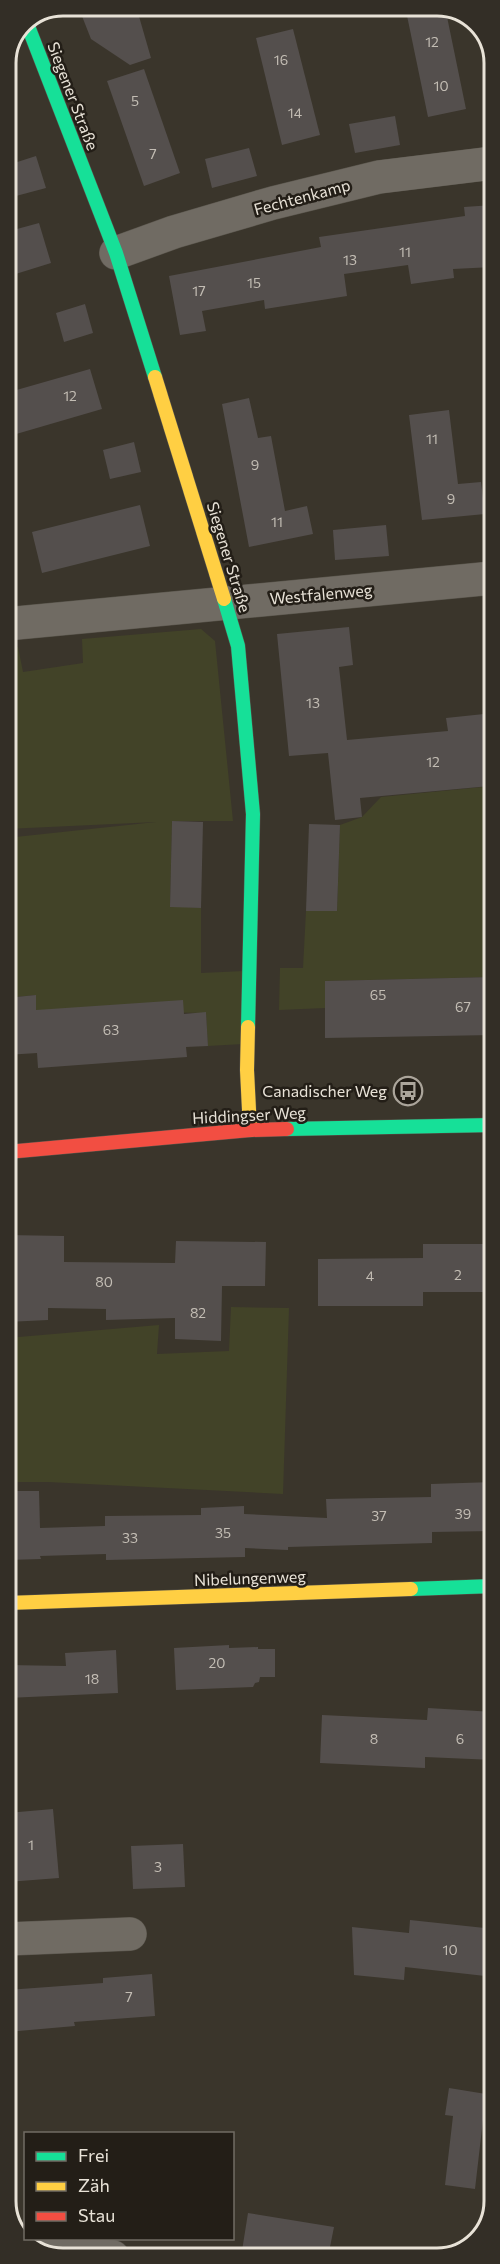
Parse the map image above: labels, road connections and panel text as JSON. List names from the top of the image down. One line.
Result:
{"streets":{"street":["Siegener Straße","Fechtenkamp","Westfalenweg","Hiddingser Weg","Nibelungenweg"]},"crossings":[["Siegener Straße","Fechtenkamp"],["Siegener Straße","Westfalenweg"],["Siegener Straße","Hiddingser Weg"]],"places":{"bus stop":["Canadischer Weg"]},"house_numbers":["12","16","10","5","14","7","11","13","15","17","12","11","9","9","11","13","12","65","67","63","2","4","80","82","39","37","35","33","20","18","8","6","1","3","10","7"],"legend":["Frei","Zäh","Stau"]}
